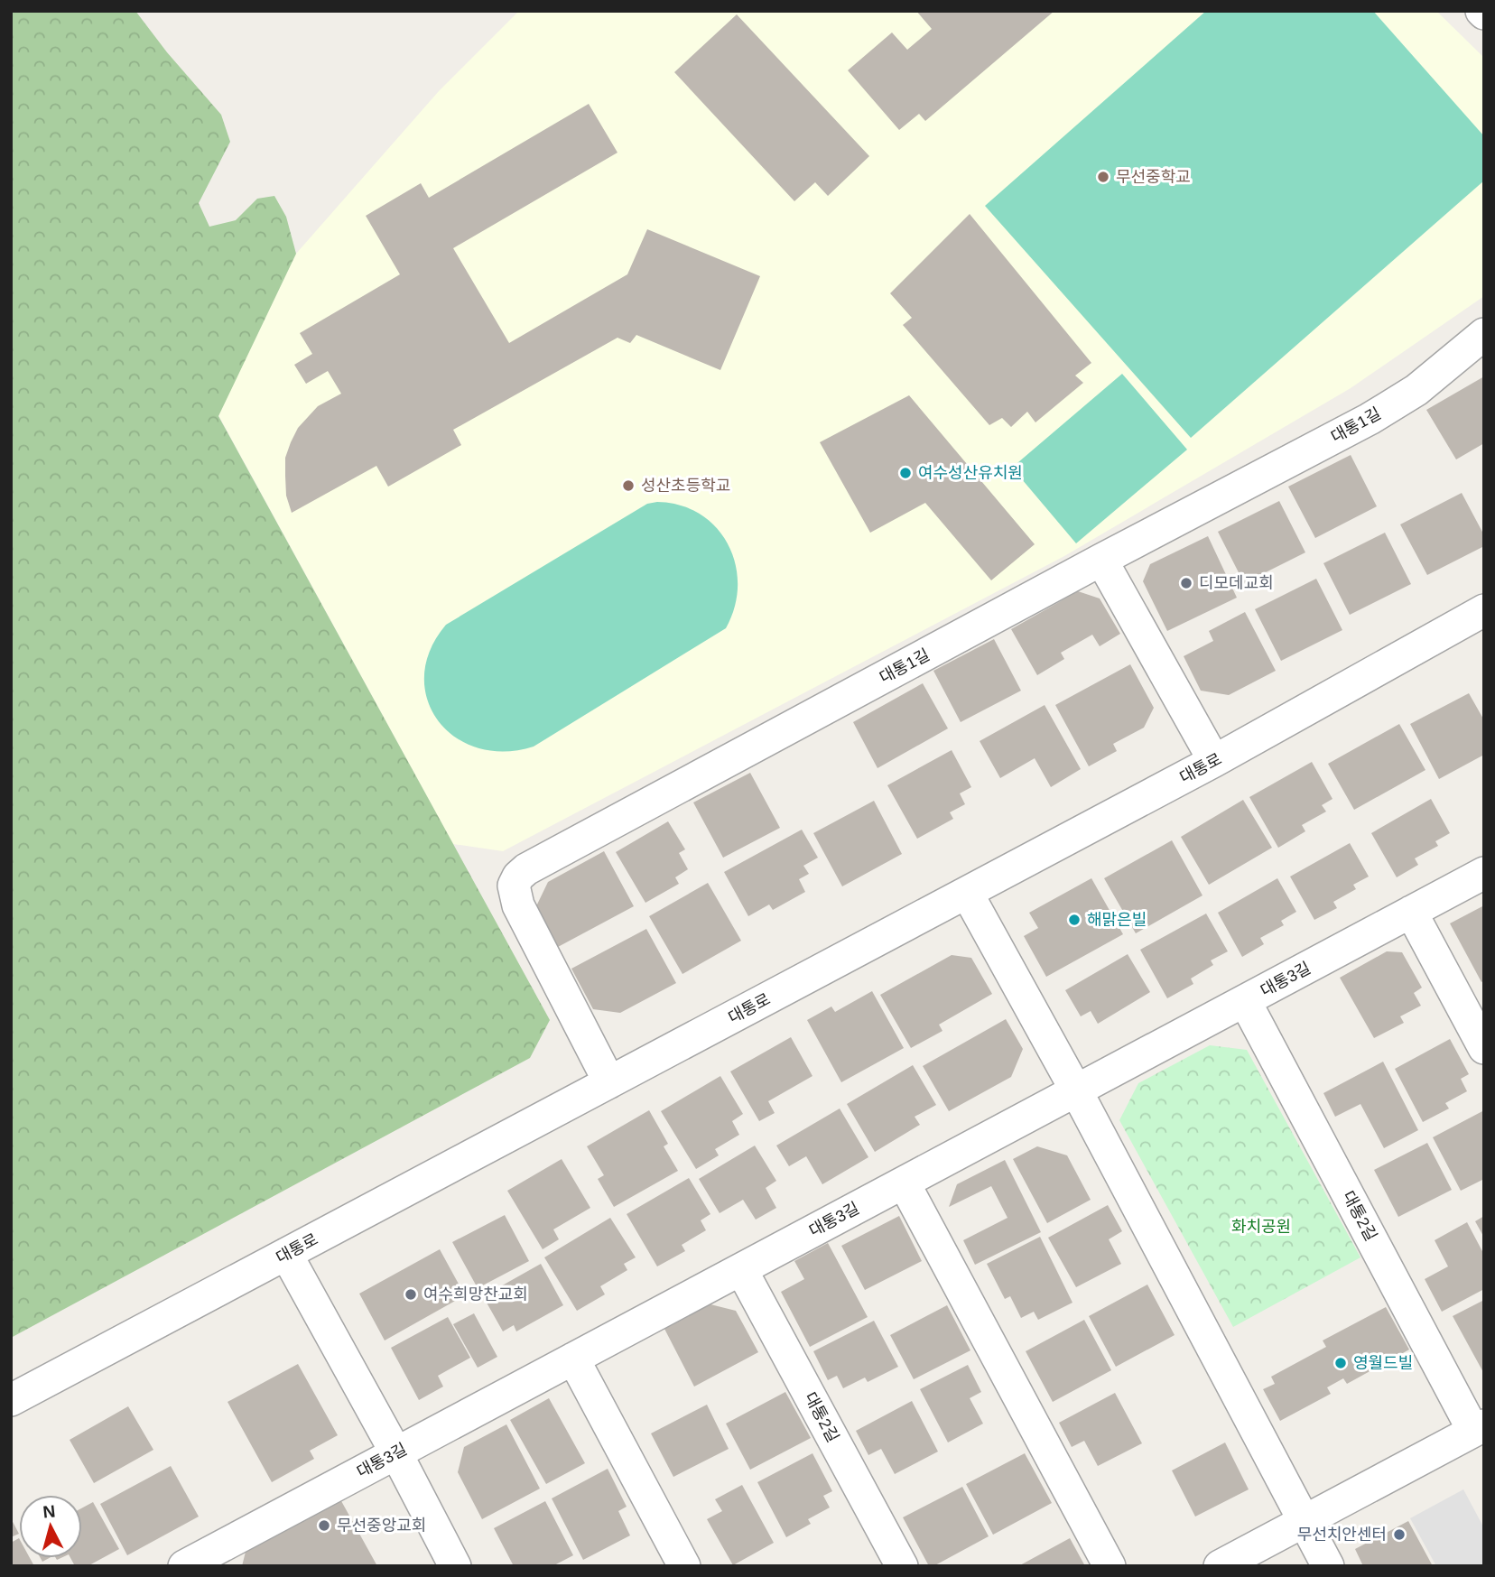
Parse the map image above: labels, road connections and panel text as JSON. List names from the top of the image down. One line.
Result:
{"streets":{"street":["대통1길","대통로","대통3길","대통2길"]},"crossings":[["대통1길","대통로"],["대통3길","대통2길"]],"parks":["화치공원"],"places":["무선중학교","여수성산유치원","성산초등학교","디모데교회","해맑은빌","여수희망찬교회","영월드빌","무선중앙교회","무선치안센터"],"north":"top"}
